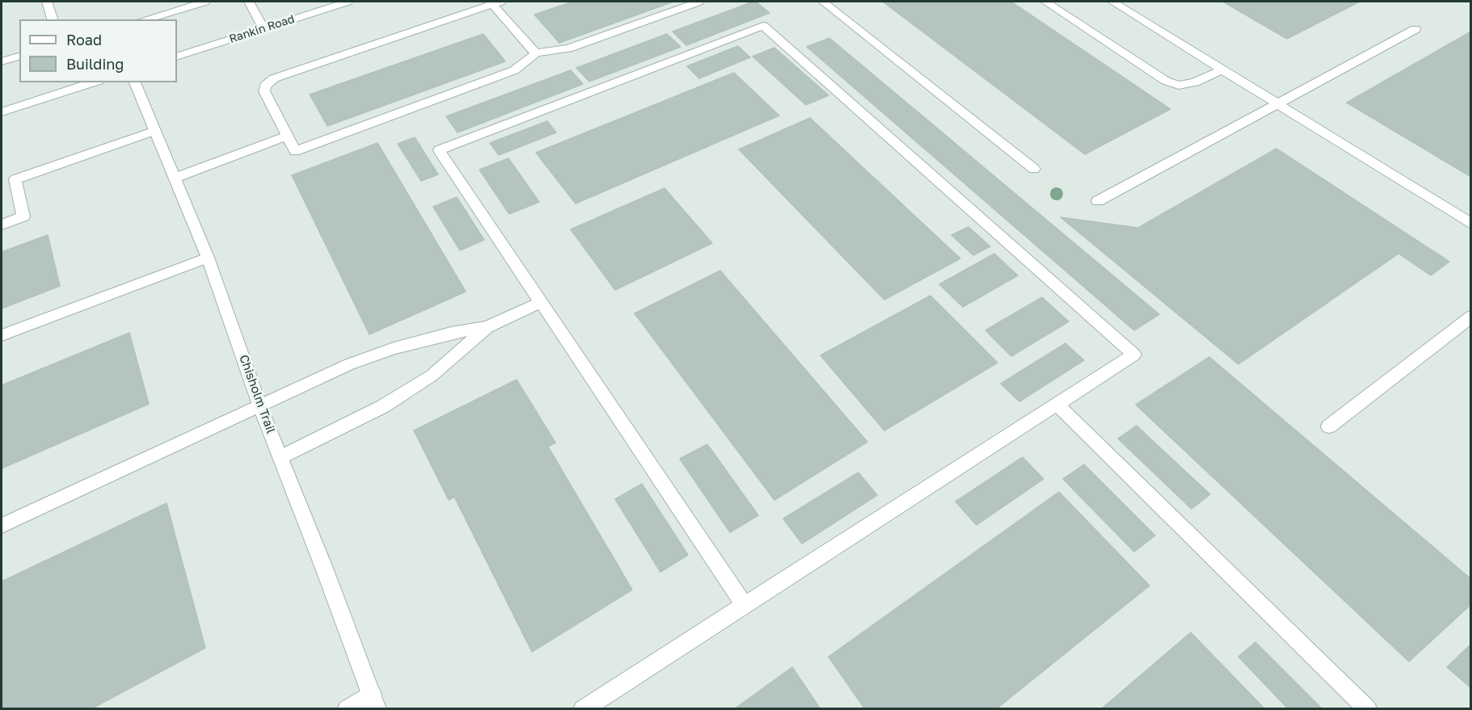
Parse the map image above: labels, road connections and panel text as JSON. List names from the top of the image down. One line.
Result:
{"streets":{"street":["Rankin Road","Chisholm Trail"]},"legend":["Road","Building"]}
